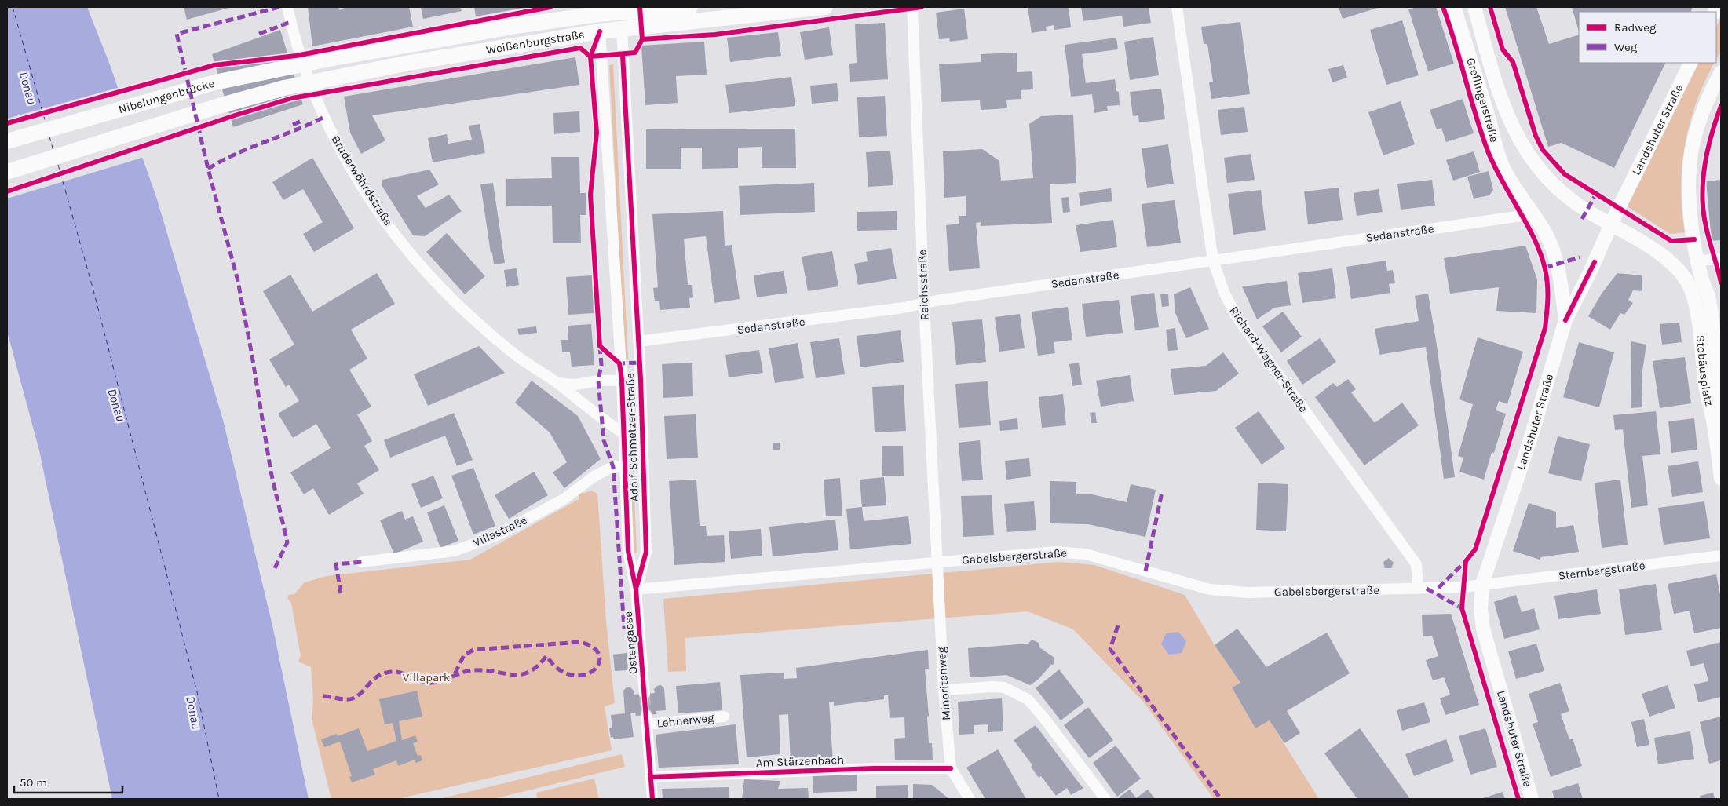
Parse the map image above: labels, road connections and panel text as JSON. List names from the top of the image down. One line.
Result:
{"streets":{"main road":["Weißenburgstraße","Nibelungenbrücke","Adolf-Schmetzer-Straße"],"street":["Greflingerstraße","Landshuter Straße","Bruderwöhrdstraße","Sedanstraße","Reichsstraße","Richard-Wagner-Straße","Stobäusplatz","Villastraße","Gabelsbergerstraße","Sternbergstraße","Ostengasse","Minoritenweg","Lehnerweg","Am Stärzenbach"]},"crossings":[["Weißenburgstraße","Nibelungenbrücke"],["Weißenburgstraße","Adolf-Schmetzer-Straße"],["Greflingerstraße","Landshuter Straße"],["Greflingerstraße","Sedanstraße"],["Greflingerstraße","Stobäusplatz"],["Landshuter Straße","Stobäusplatz"],["Landshuter Straße","Gabelsbergerstraße"],["Landshuter Straße","Sternbergstraße"],["Bruderwöhrdstraße","Adolf-Schmetzer-Straße"],["Sedanstraße","Reichsstraße"],["Sedanstraße","Richard-Wagner-Straße"],["Sedanstraße","Adolf-Schmetzer-Straße"],["Reichsstraße","Gabelsbergerstraße"],["Reichsstraße","Minoritenweg"],["Richard-Wagner-Straße","Gabelsbergerstraße"],["Adolf-Schmetzer-Straße","Villastraße"],["Adolf-Schmetzer-Straße","Gabelsbergerstraße"],["Adolf-Schmetzer-Straße","Ostengasse"],["Gabelsbergerstraße","Sternbergstraße"],["Gabelsbergerstraße","Ostengasse"],["Gabelsbergerstraße","Minoritenweg"],["Minoritenweg","Am Stärzenbach"],["Lehnerweg","Am Stärzenbach"]],"water":["Donau"],"parks":["Villapark"],"legend":["Radweg","Weg"],"scale_bar":"50 m"}
